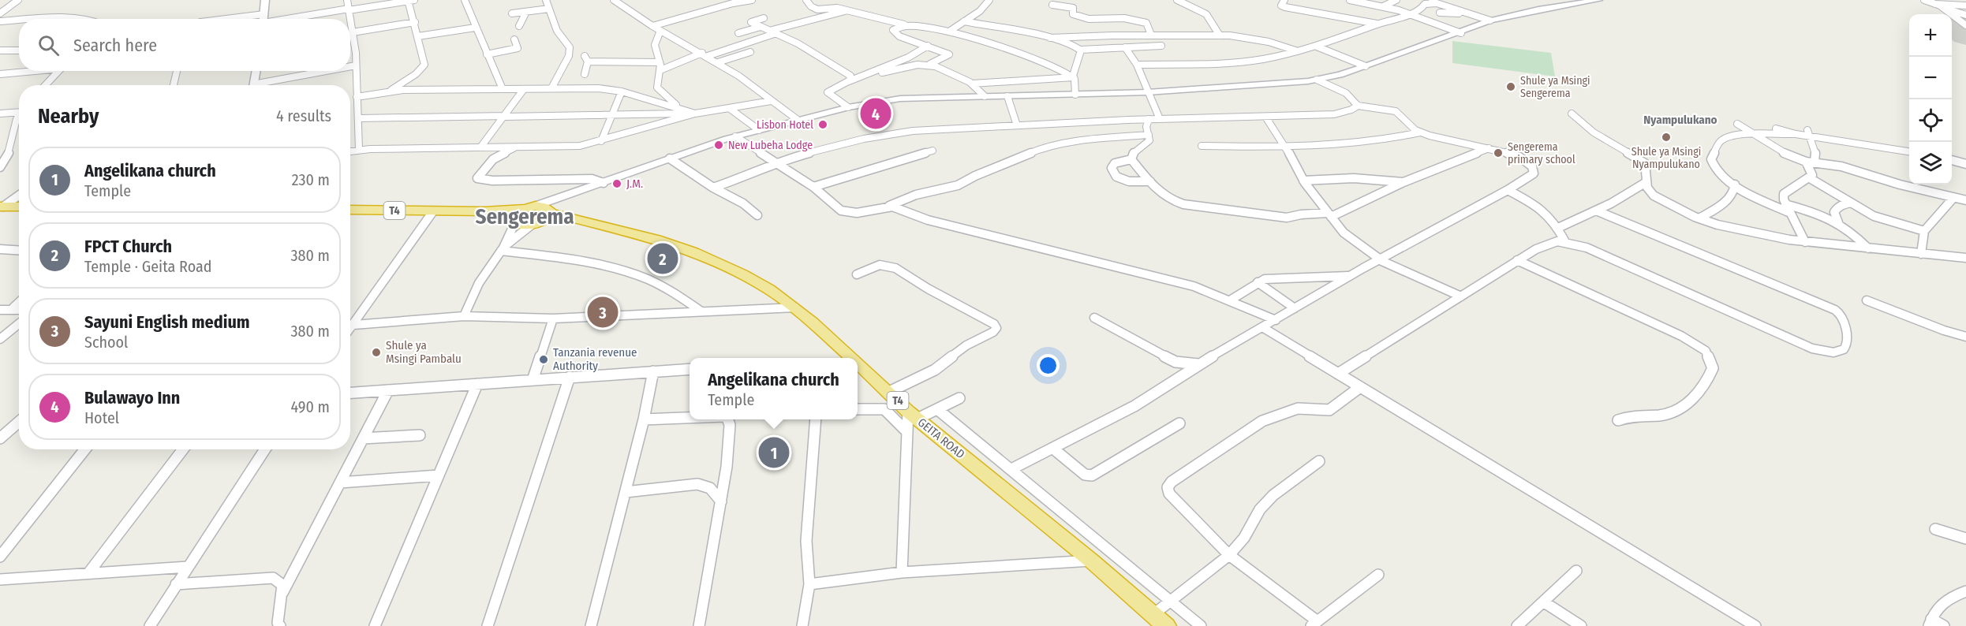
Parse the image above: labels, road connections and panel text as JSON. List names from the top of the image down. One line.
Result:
{"streets":{"highway":["T4","GEITA ROAD"]},"districts":["Nyampulukano","Sengerema"],"places":["Shule ya Msingi Sengerema","Lisbon Hotel","Shule ya Msingi Nyampulukano","New Lubeha Lodge","Sengerema primary school","J.M.","Shule ya Msingi Pambalu","Tanzania revenue Authority"],"page":{"map_buttons":["+","−"],"search":"Search here","heading":["Nearby","4 results"],"pins":["4","2","3","1"],"list":[{"mark":"1","name":"Angelikana church","note":"Temple","value":"230 m"},{"mark":"2","name":"FPCT Church","note":"Temple · Geita Road","value":"380 m"},{"mark":"3","name":"Sayuni English medium","note":"School","value":"380 m"},{"mark":"4","name":"Bulawayo Inn","note":"Hotel","value":"490 m"}],"popup":["Angelikana church","Temple"]}}
